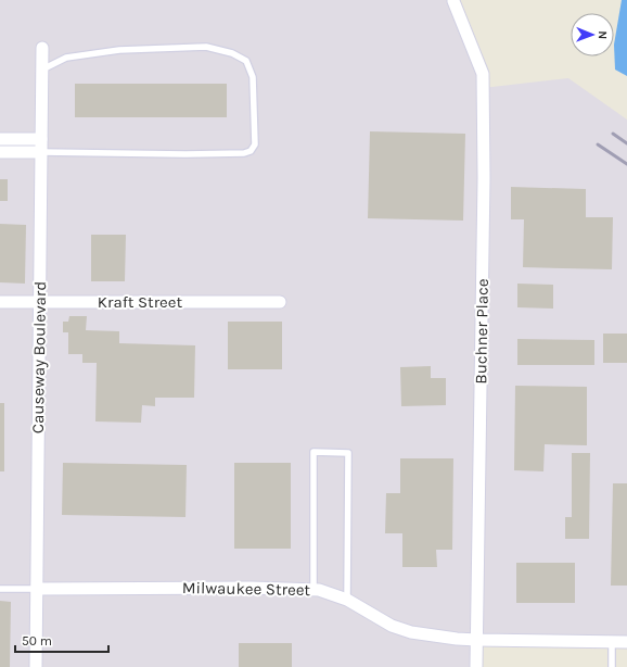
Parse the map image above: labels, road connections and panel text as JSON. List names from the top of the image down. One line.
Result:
{"streets":{"street":["Kraft Street","Buchner Place","Causeway Boulevard","Milwaukee Street"]},"crossings":[["Kraft Street","Causeway Boulevard"],["Buchner Place","Milwaukee Street"],["Causeway Boulevard","Milwaukee Street"]],"scale_bar":"50 m","north":"right"}
